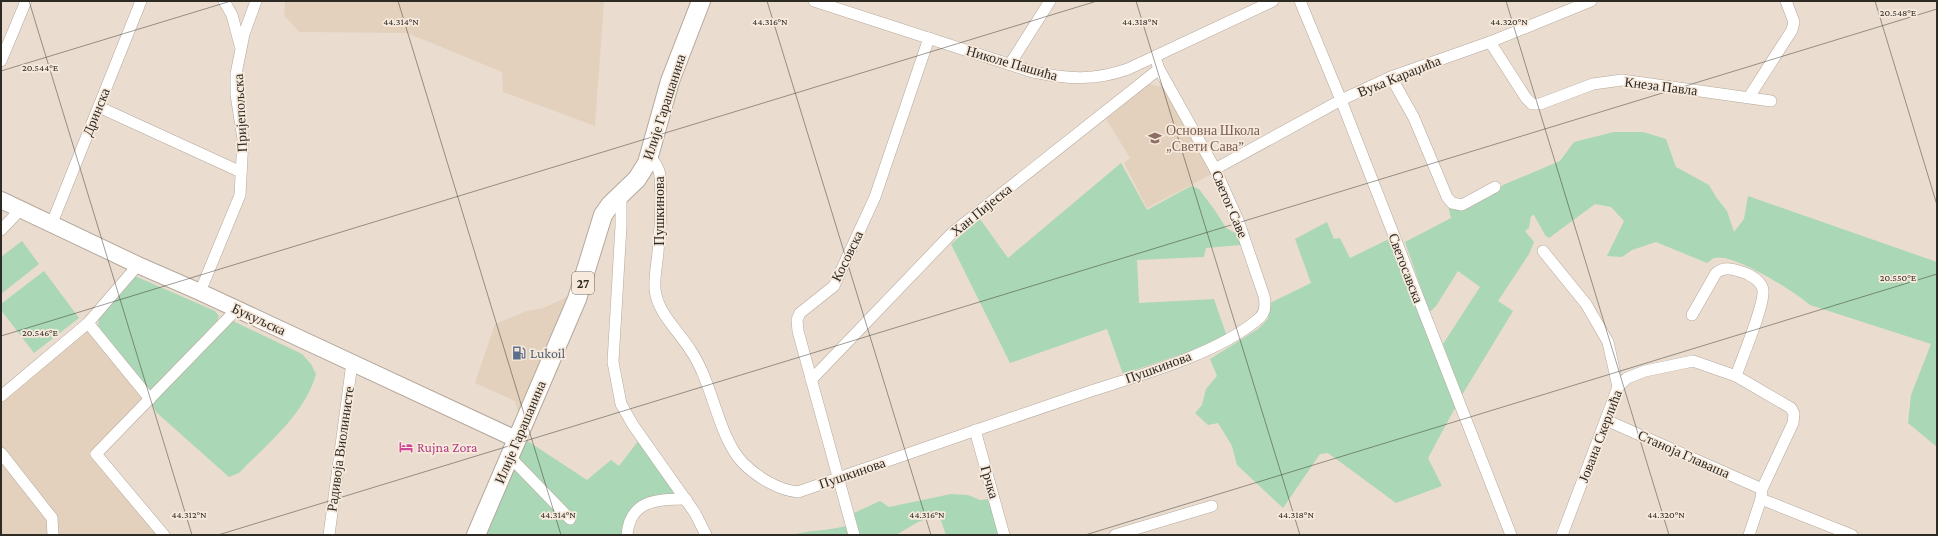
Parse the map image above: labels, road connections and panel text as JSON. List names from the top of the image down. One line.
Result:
{"streets":{"main road":["Илије Гарашанина","27","Букуљска"],"street":["Николе Пашића","Вука Караџића","Кнеза Павла","Дринска","Пријепољска","Светог Саве","Хан Пијеска","Пушкинова","Косовска","Светосавска","Јована Скерлића","Радивоја Виолинисте","Станоја Главаша","Грчка"]},"crossings":[["Николе Пашића","Косовска"],["Вука Караџића","Кнеза Павла"],["Вука Караџића","Светог Саве"],["Вука Караџића","Светосавска"],["Илије Гарашанина","Пушкинова"],["Илије Гарашанина","Букуљска"],["Дринска","Букуљска"],["Пријепољска","Букуљска"],["Светог Саве","Хан Пијеска"],["Светог Саве","Пушкинова"],["Хан Пијеска","Косовска"],["Пушкинова","Косовска"],["Пушкинова","Грчка"],["Букуљска","Радивоја Виолинисте"],["Јована Скерлића","Станоја Главаша"]],"places":{"school or university":["Основна Школа „Свети Сава”"],"fuel station":["Lukoil"],"hotel":["Rujna Zora"]},"coordinates":["20.548°E","44.314°N","44.316°N","44.318°N","44.320°N","20.544°E","20.550°E","20.546°E","44.312°N"]}
